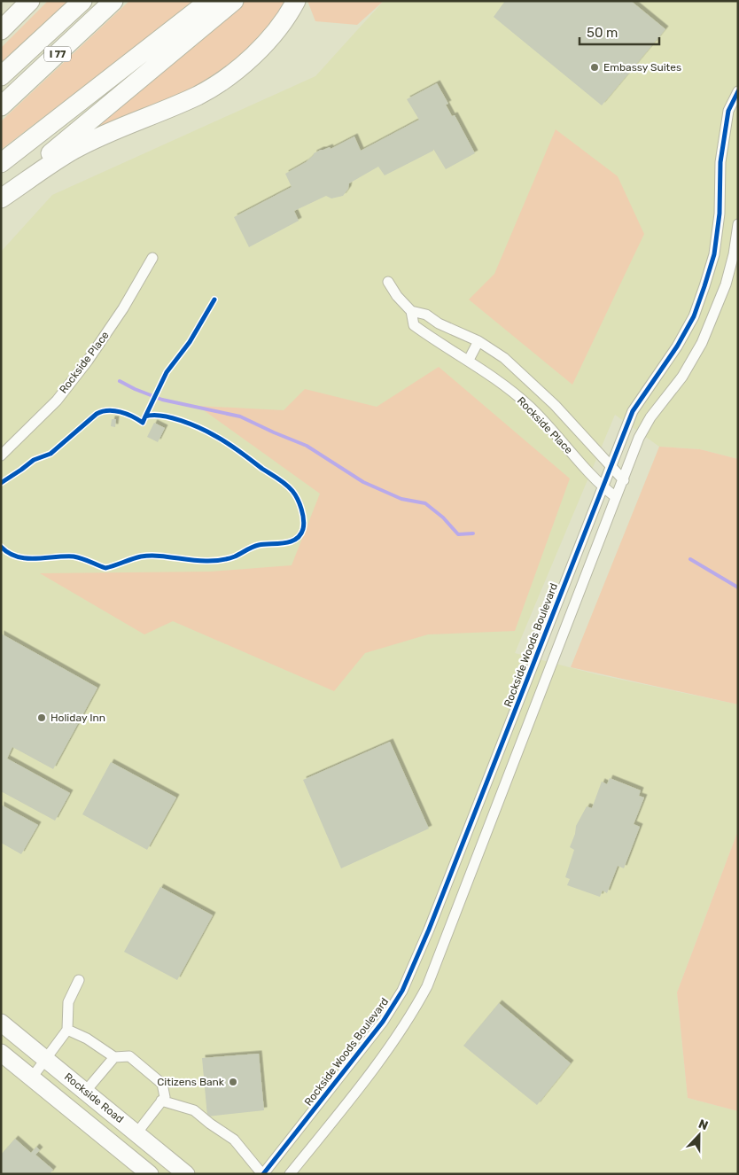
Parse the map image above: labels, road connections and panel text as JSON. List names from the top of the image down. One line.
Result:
{"streets":{"highway":["I 77"],"main road":["Rockside Road"],"street":["Rockside Place","Rockside Woods Boulevard"]},"crossings":[["Rockside Place","Rockside Woods Boulevard"]],"places":["Embassy Suites","Holiday Inn","Citizens Bank"],"scale_bar":"50 m","north":"top"}
